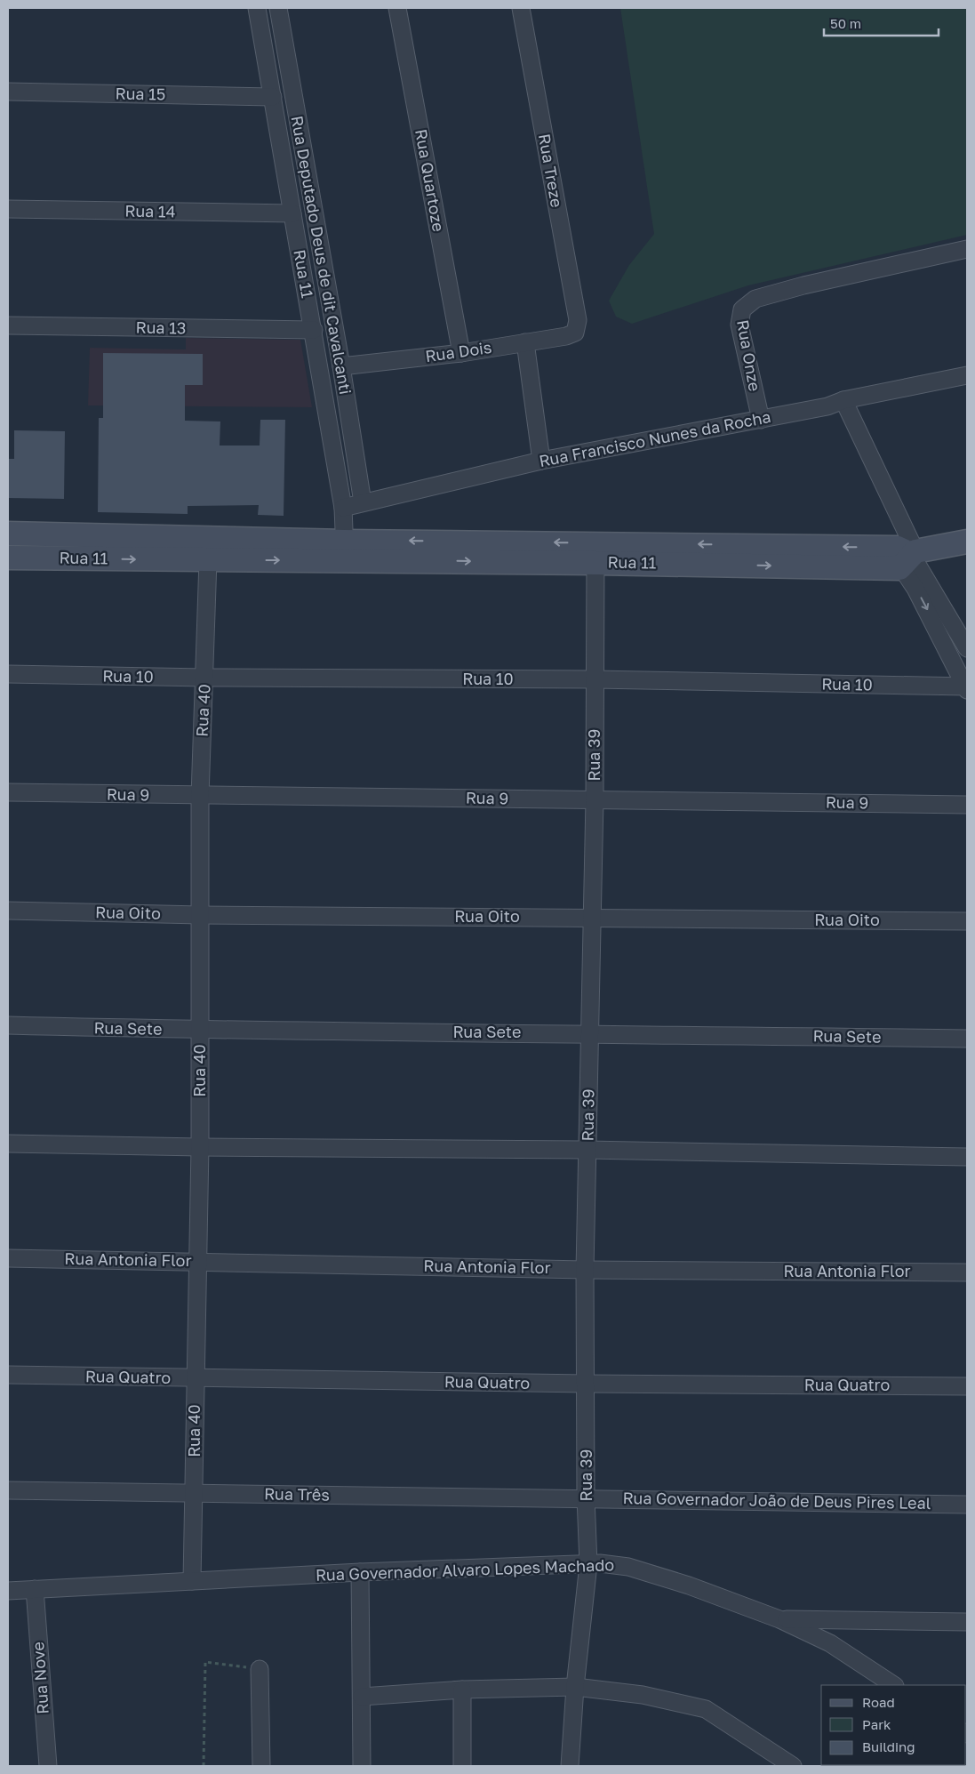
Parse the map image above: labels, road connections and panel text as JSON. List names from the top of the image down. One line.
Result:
{"streets":{"main road":["Rua 11"],"street":["Rua 15","Rua Treze","Rua Quartoze","Rua 14","Rua Deputado Deus de dit Cavalcanti","Rua 13","Rua Dois","Rua Onze","Rua Francisco Nunes da Rocha","Rua 10","Rua 40","Rua 39","Rua 9","Rua Oito","Rua Sete","Rua Antonia Flor","Rua Quatro","Rua Três","Rua Governador João de Deus Pires Leal","Rua Governador Alvaro Lopes Machado","Rua Nove"]},"crossings":[["Rua 15","Rua 11"],["Rua Treze","Rua Dois"],["Rua Quartoze","Rua Dois"],["Rua 14","Rua 11"],["Rua Deputado Deus de dit Cavalcanti","Rua Dois"],["Rua Deputado Deus de dit Cavalcanti","Rua Francisco Nunes da Rocha"],["Rua 11","Rua 13"],["Rua 11","Rua Francisco Nunes da Rocha"],["Rua 11","Rua 40"],["Rua 11","Rua 39"],["Rua Onze","Rua Francisco Nunes da Rocha"],["Rua 10","Rua 40"],["Rua 10","Rua 39"],["Rua 40","Rua 9"],["Rua 40","Rua Oito"],["Rua 40","Rua Sete"],["Rua 40","Rua Antonia Flor"],["Rua 40","Rua Quatro"],["Rua 40","Rua Três"],["Rua 40","Rua Governador Alvaro Lopes Machado"],["Rua 39","Rua 9"],["Rua 39","Rua Oito"],["Rua 39","Rua Sete"],["Rua 39","Rua Antonia Flor"],["Rua 39","Rua Quatro"],["Rua 39","Rua Três"],["Rua 39","Rua Governador João de Deus Pires Leal"],["Rua 39","Rua Governador Alvaro Lopes Machado"],["Rua Três","Rua Governador João de Deus Pires Leal"],["Rua Governador Alvaro Lopes Machado","Rua Nove"]],"legend":["Road","Park","Building"],"scale_bar":"50 m"}
